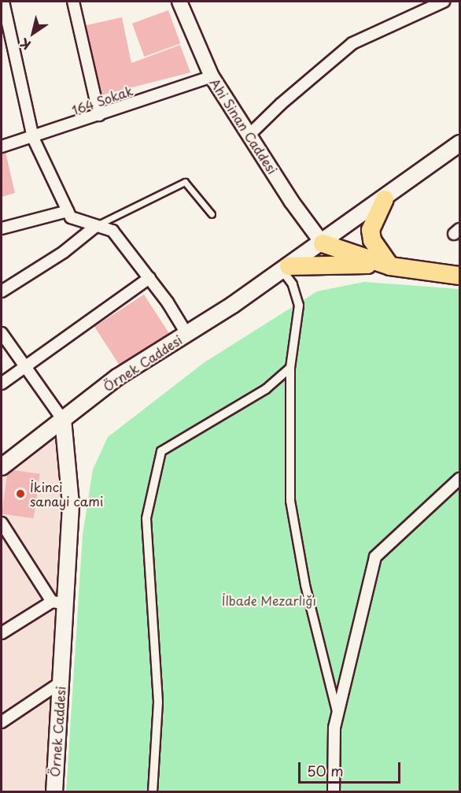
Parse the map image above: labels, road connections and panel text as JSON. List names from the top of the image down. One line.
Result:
{"streets":{"main road":["Örnek Caddesi"],"street":["164 Sokak","Ahi Sinan Caddesi"]},"crossings":[["164 Sokak","Ahi Sinan Caddesi"],["Ahi Sinan Caddesi","Örnek Caddesi"]],"parks":["İlbade Mezarlığı"],"places":["İkinci sanayi cami"],"scale_bar":"50 m","north":"bottom left"}
